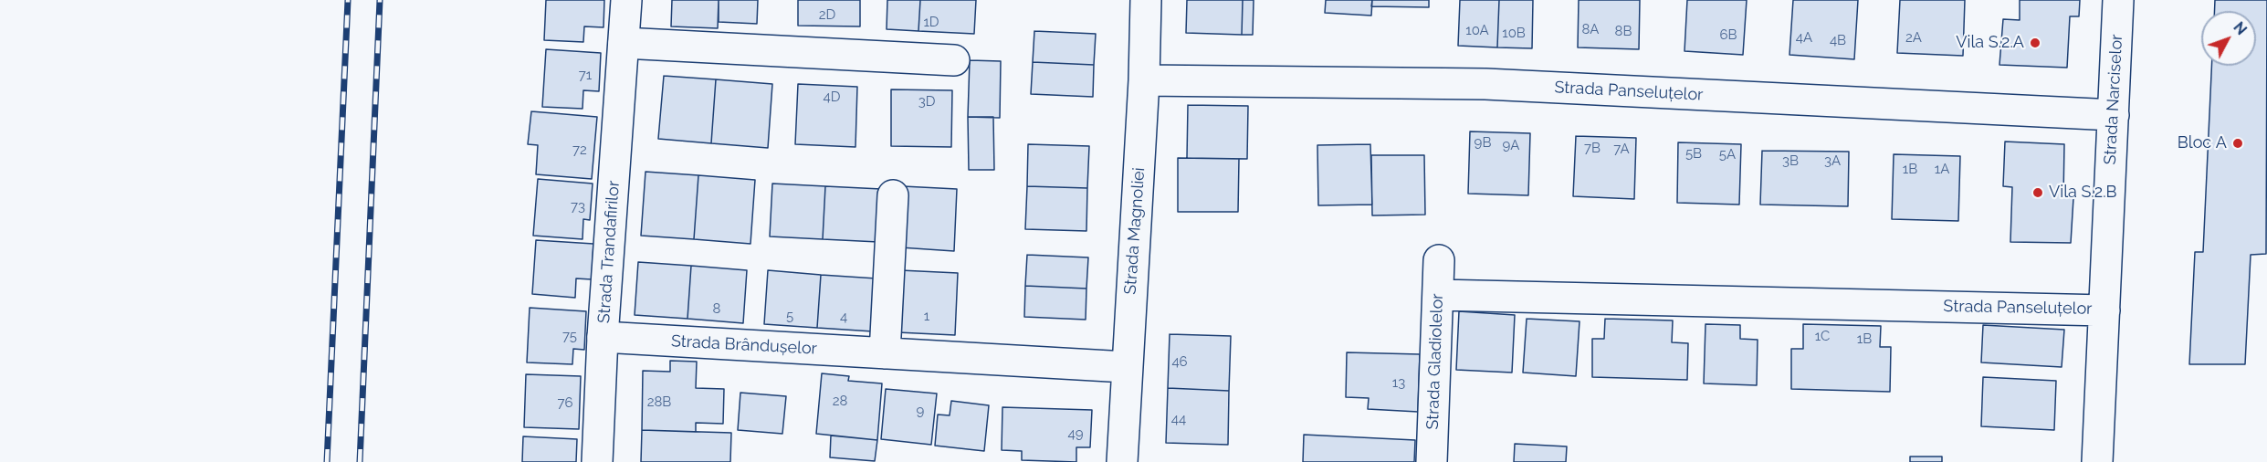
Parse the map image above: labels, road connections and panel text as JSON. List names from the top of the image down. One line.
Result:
{"streets":{"street":["Strada Panseluțelor","Strada Narciselor","Strada Magnoliei","Strada Trandafirilor","Strada Brândușelor","Strada Gladiolelor"]},"crossings":[["Strada Panseluțelor","Strada Narciselor"],["Strada Panseluțelor","Strada Magnoliei"],["Strada Panseluțelor","Strada Gladiolelor"],["Strada Magnoliei","Strada Brândușelor"],["Strada Trandafirilor","Strada Brândușelor"]],"places":["Vila S.2.A","Bloc A","Vila S.2.B"],"house_numbers":["2D","1D","8A","10A","8B","10B","6B","4A","2A","4B","71","4D","3D","9B","9A","7B","7A","72","5B","5A","3B","3A","1B","1A","73","8","5","1","4","75","1C","1B","46","13","28","28B","76","9","44","49"],"north":"top right"}
